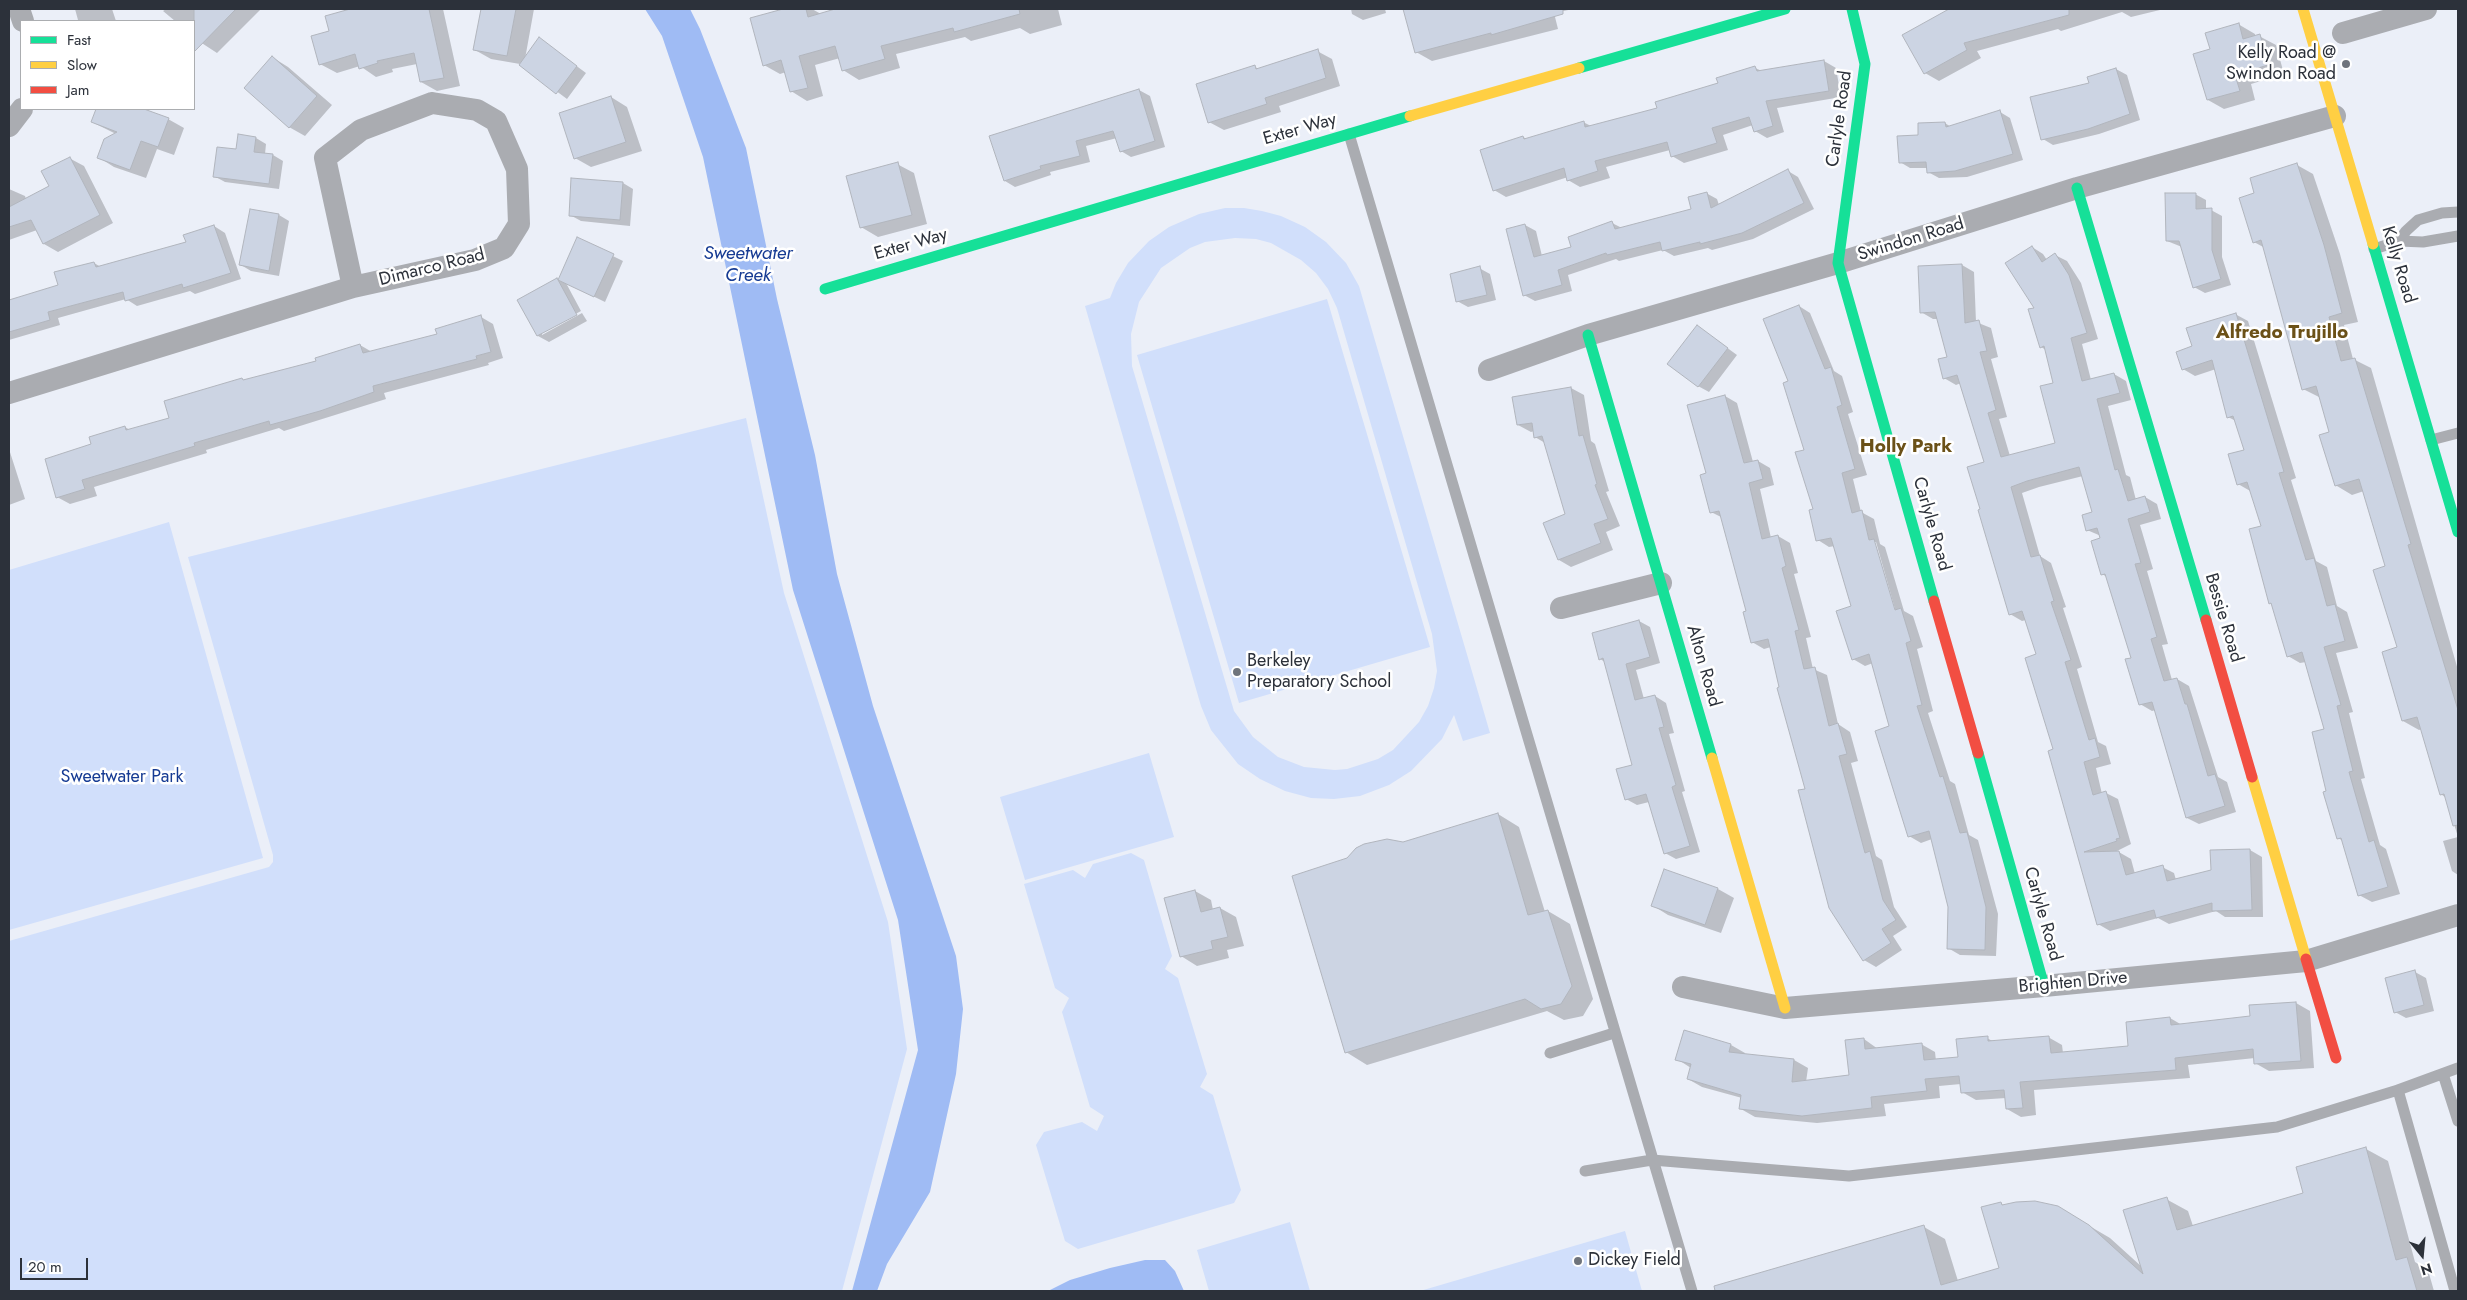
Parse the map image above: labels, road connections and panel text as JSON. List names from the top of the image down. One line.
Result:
{"streets":{"street":["Carlyle Road","Exter Way","Swindon Road","Kelly Road","Dimarco Road","Bessie Road","Alton Road","Brighten Drive"]},"crossings":[["Carlyle Road","Swindon Road"],["Carlyle Road","Brighten Drive"],["Swindon Road","Kelly Road"],["Swindon Road","Bessie Road"],["Swindon Road","Alton Road"],["Bessie Road","Brighten Drive"],["Alton Road","Brighten Drive"]],"districts":["Alfredo Trujillo","Holly Park"],"water":["Sweetwater Creek"],"parks":["Sweetwater Park"],"places":["Kelly Road @ Swindon Road","Berkeley Preparatory School","Dickey Field"],"legend":["Fast","Slow","Jam"],"scale_bar":"20 m","north":"bottom"}
